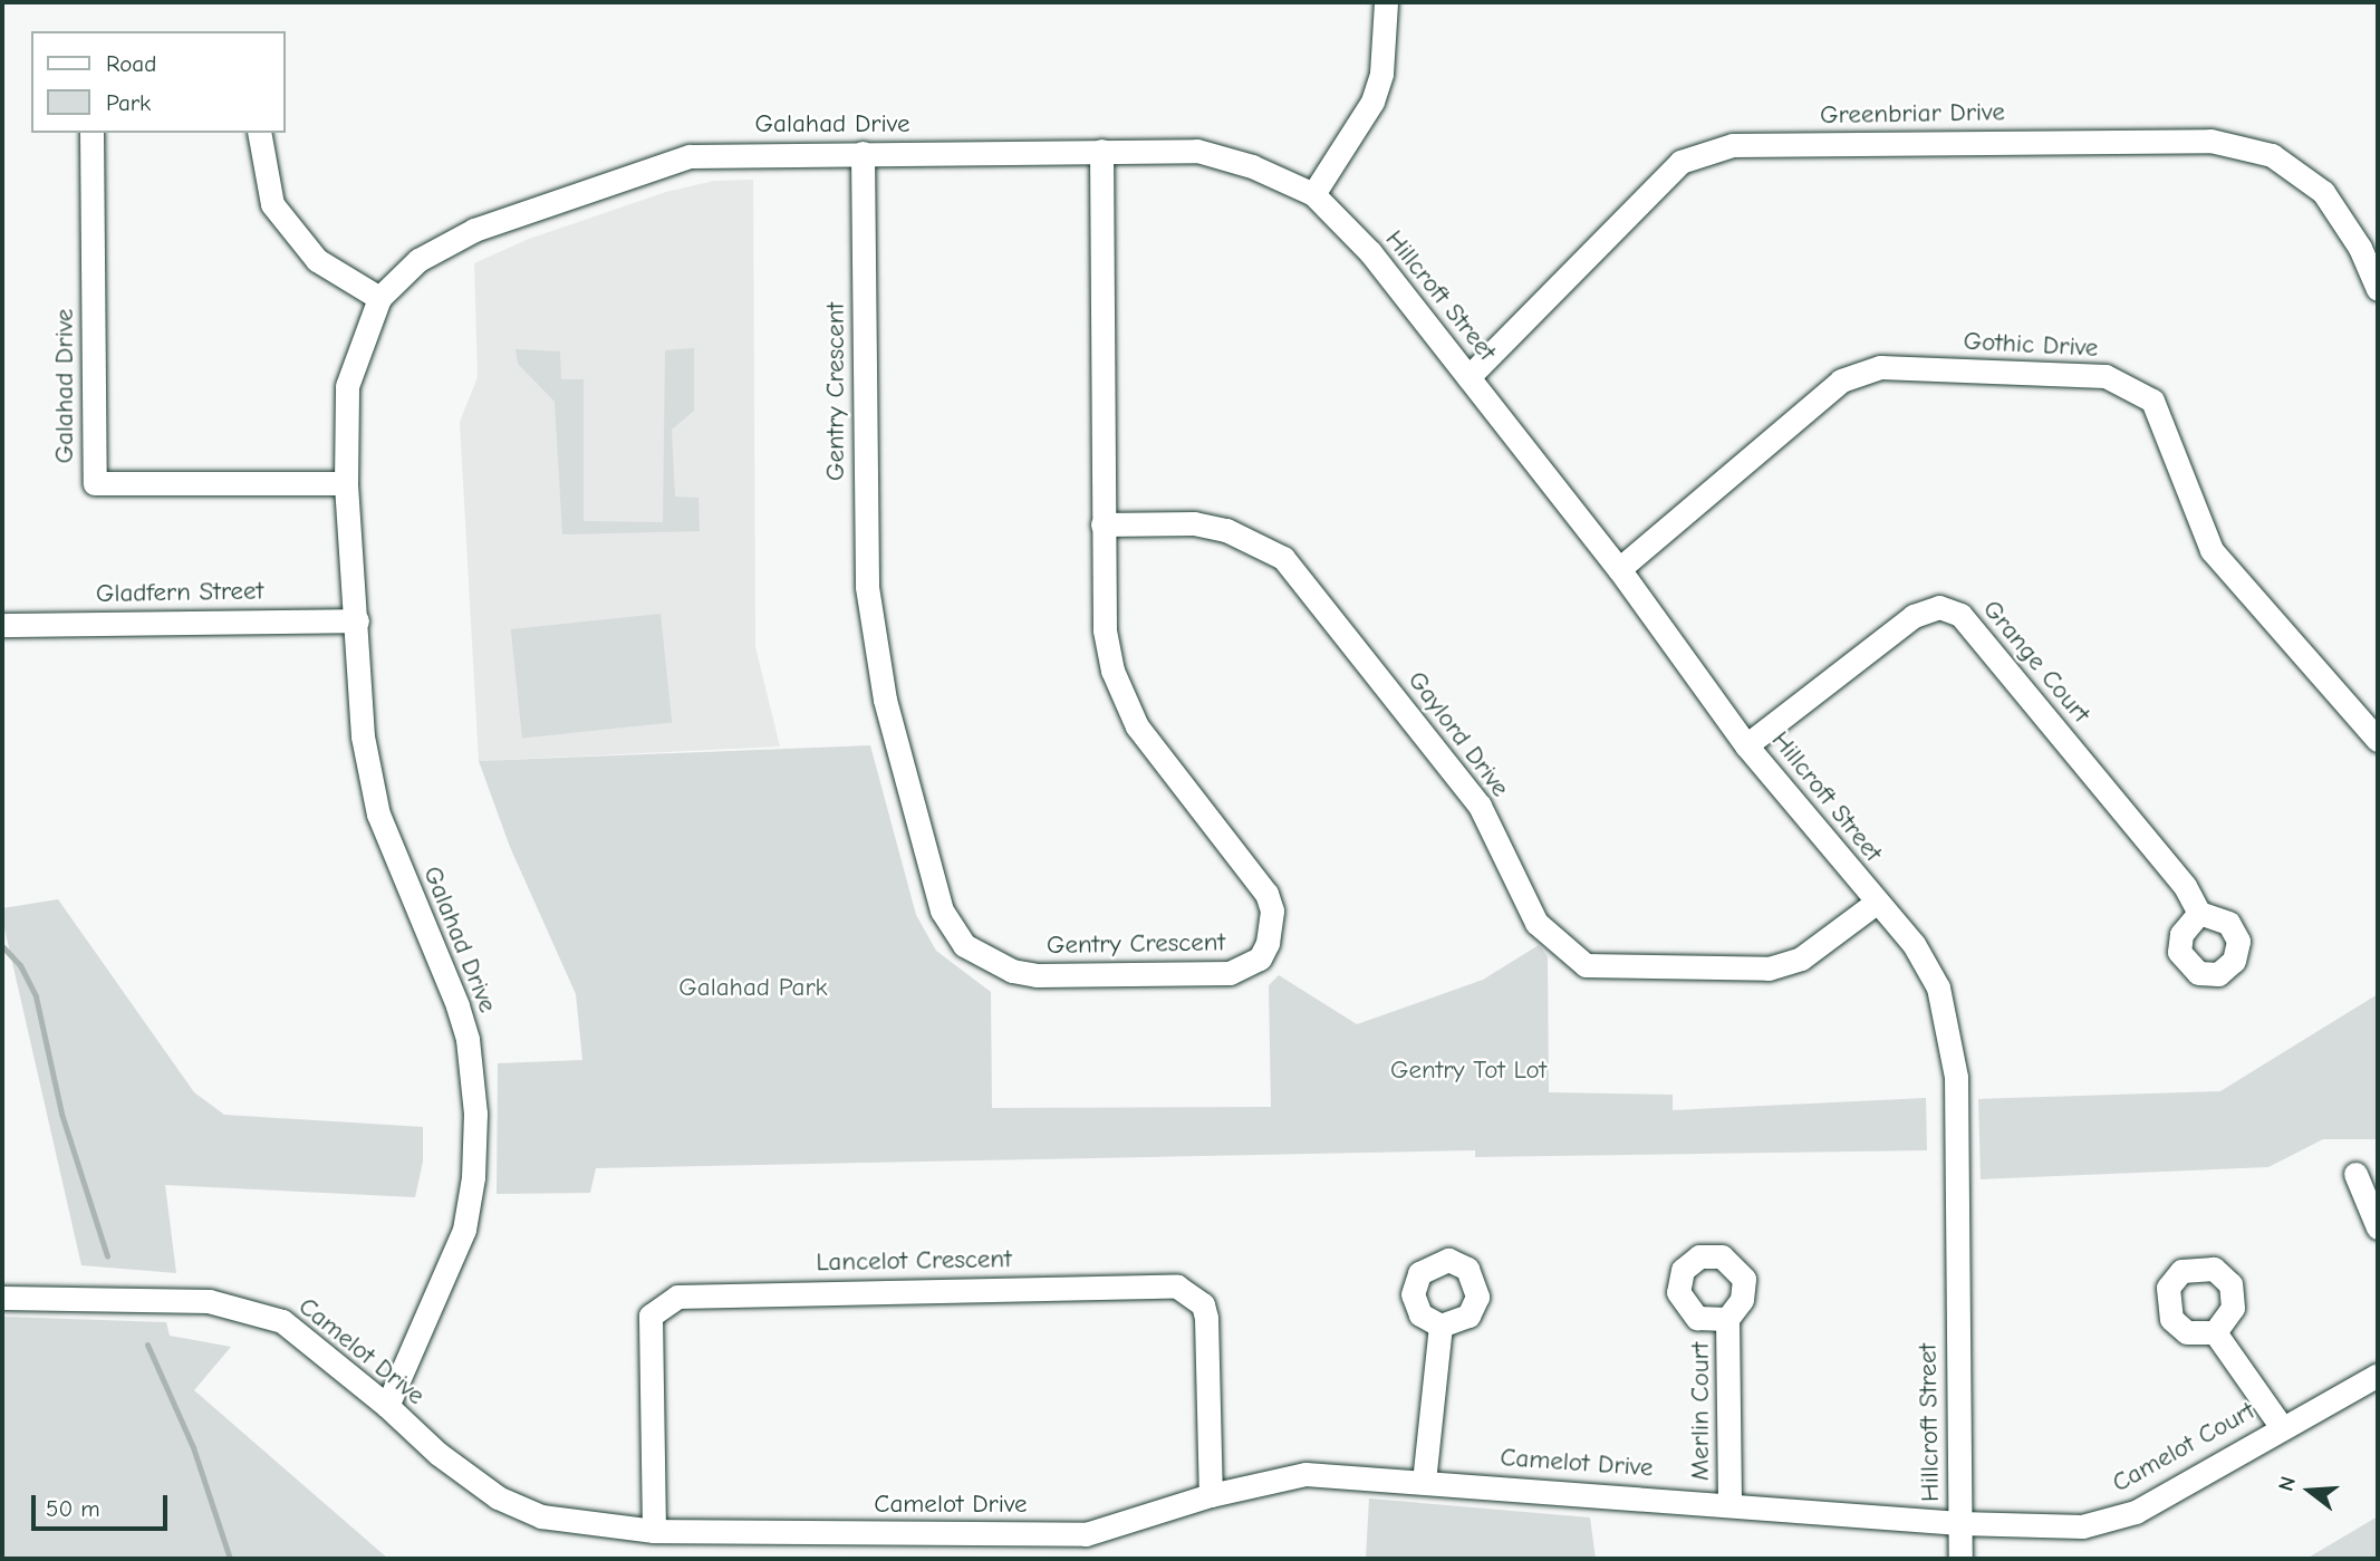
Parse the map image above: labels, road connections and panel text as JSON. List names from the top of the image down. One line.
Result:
{"streets":{"street":["Greenbriar Drive","Galahad Drive","Hillcroft Street","Gothic Drive","Gentry Crescent","Gladfern Street","Grange Court","Gaylord Drive","Lancelot Crescent","Camelot Drive","Merlin Court","Camelot Court"]},"crossings":[["Greenbriar Drive","Hillcroft Street"],["Galahad Drive","Hillcroft Street"],["Galahad Drive","Gentry Crescent"],["Galahad Drive","Gladfern Street"],["Galahad Drive","Camelot Drive"],["Hillcroft Street","Gothic Drive"],["Hillcroft Street","Grange Court"],["Hillcroft Street","Gaylord Drive"],["Hillcroft Street","Camelot Drive"],["Hillcroft Street","Camelot Court"],["Gentry Crescent","Gaylord Drive"],["Lancelot Crescent","Camelot Drive"],["Camelot Drive","Merlin Court"],["Camelot Drive","Camelot Court"]],"parks":["Galahad Park","Gentry Tot Lot"],"legend":["Road","Park"],"scale_bar":"50 m","north":"left"}
